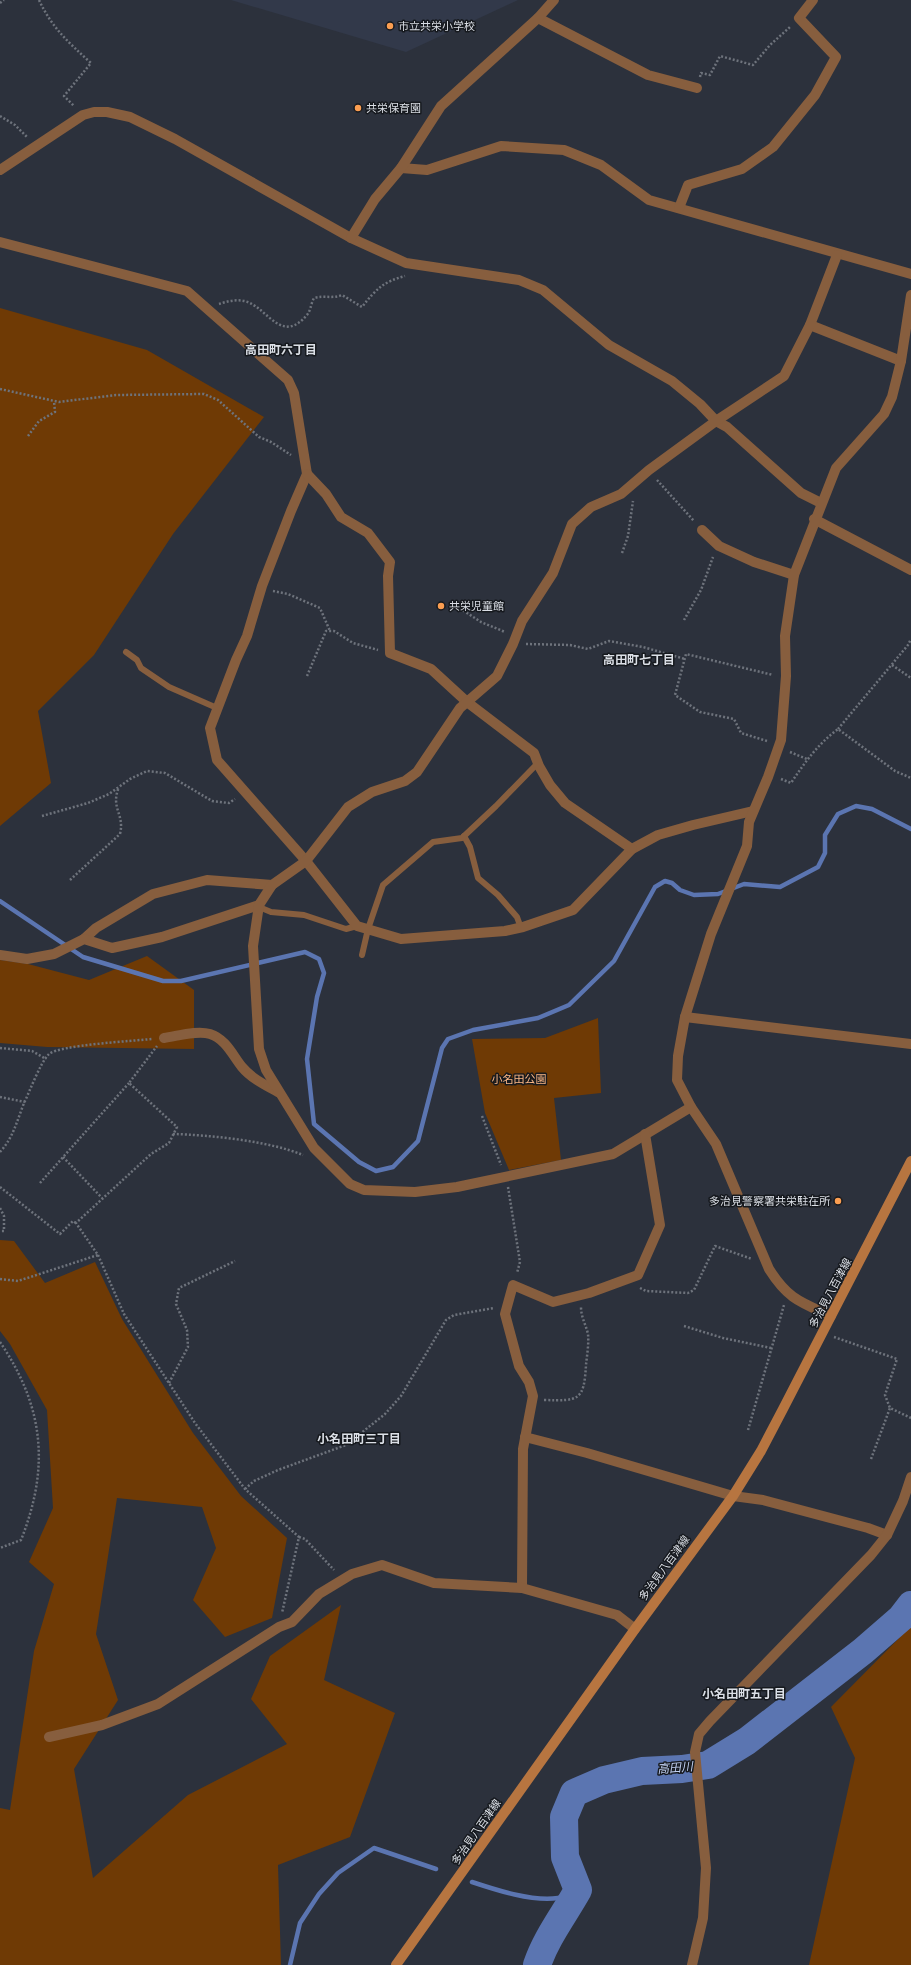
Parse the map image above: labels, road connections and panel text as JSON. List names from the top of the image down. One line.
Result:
{"streets":{"main road":["多治見八百津線"]},"districts":["高田町六丁目","高田町七丁目","小名田町三丁目","小名田町五丁目"],"water":["高田川"],"parks":["小名田公園"],"places":["市立共栄小学校","共栄保育園","共栄児童館","多治見警察署共栄駐在所"]}
